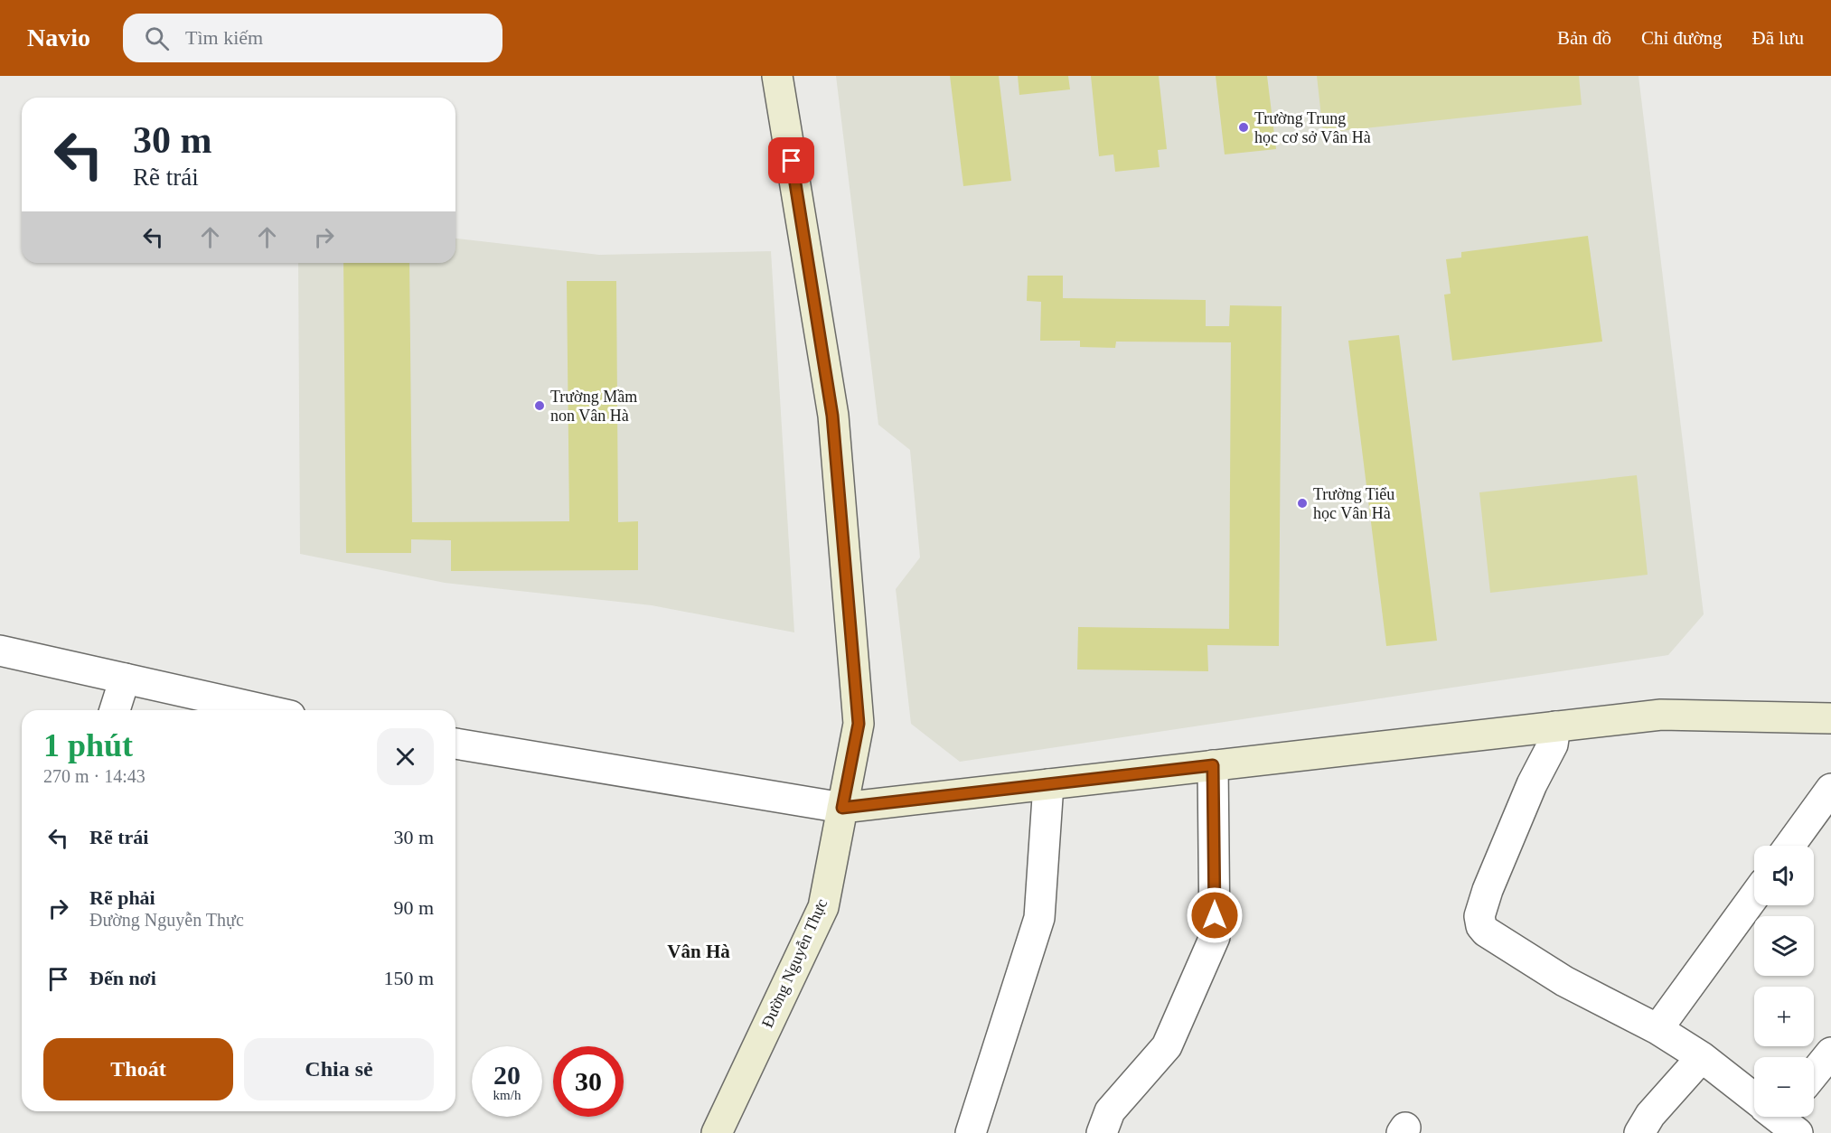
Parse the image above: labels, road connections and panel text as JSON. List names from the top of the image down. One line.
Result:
{"streets":{"main road":["Đường Nguyễn Thực"]},"districts":["Vân Hà"],"places":["Trường Trung học cơ sở Vân Hà","Trường Mầm non Vân Hà","Trường Tiểu học Vân Hà"],"page":{"header":"Navio","search":"Tìm kiếm","nav":["Bản đồ","Chỉ đường","Đã lưu"],"turn":["30 m","Rẽ trái"],"heading":["1 phút","270 m · 14:43"],"list":[{"name":"Rẽ trái","value":"30 m"},{"name":"Rẽ phải","note":"Đường Nguyễn Thực","value":"90 m"},{"name":"Đến nơi","value":"150 m"}],"map_buttons":["+","−"],"buttons":["Thoát","Chia sẻ"],"speed":"20 km/h","limit":"30"}}
